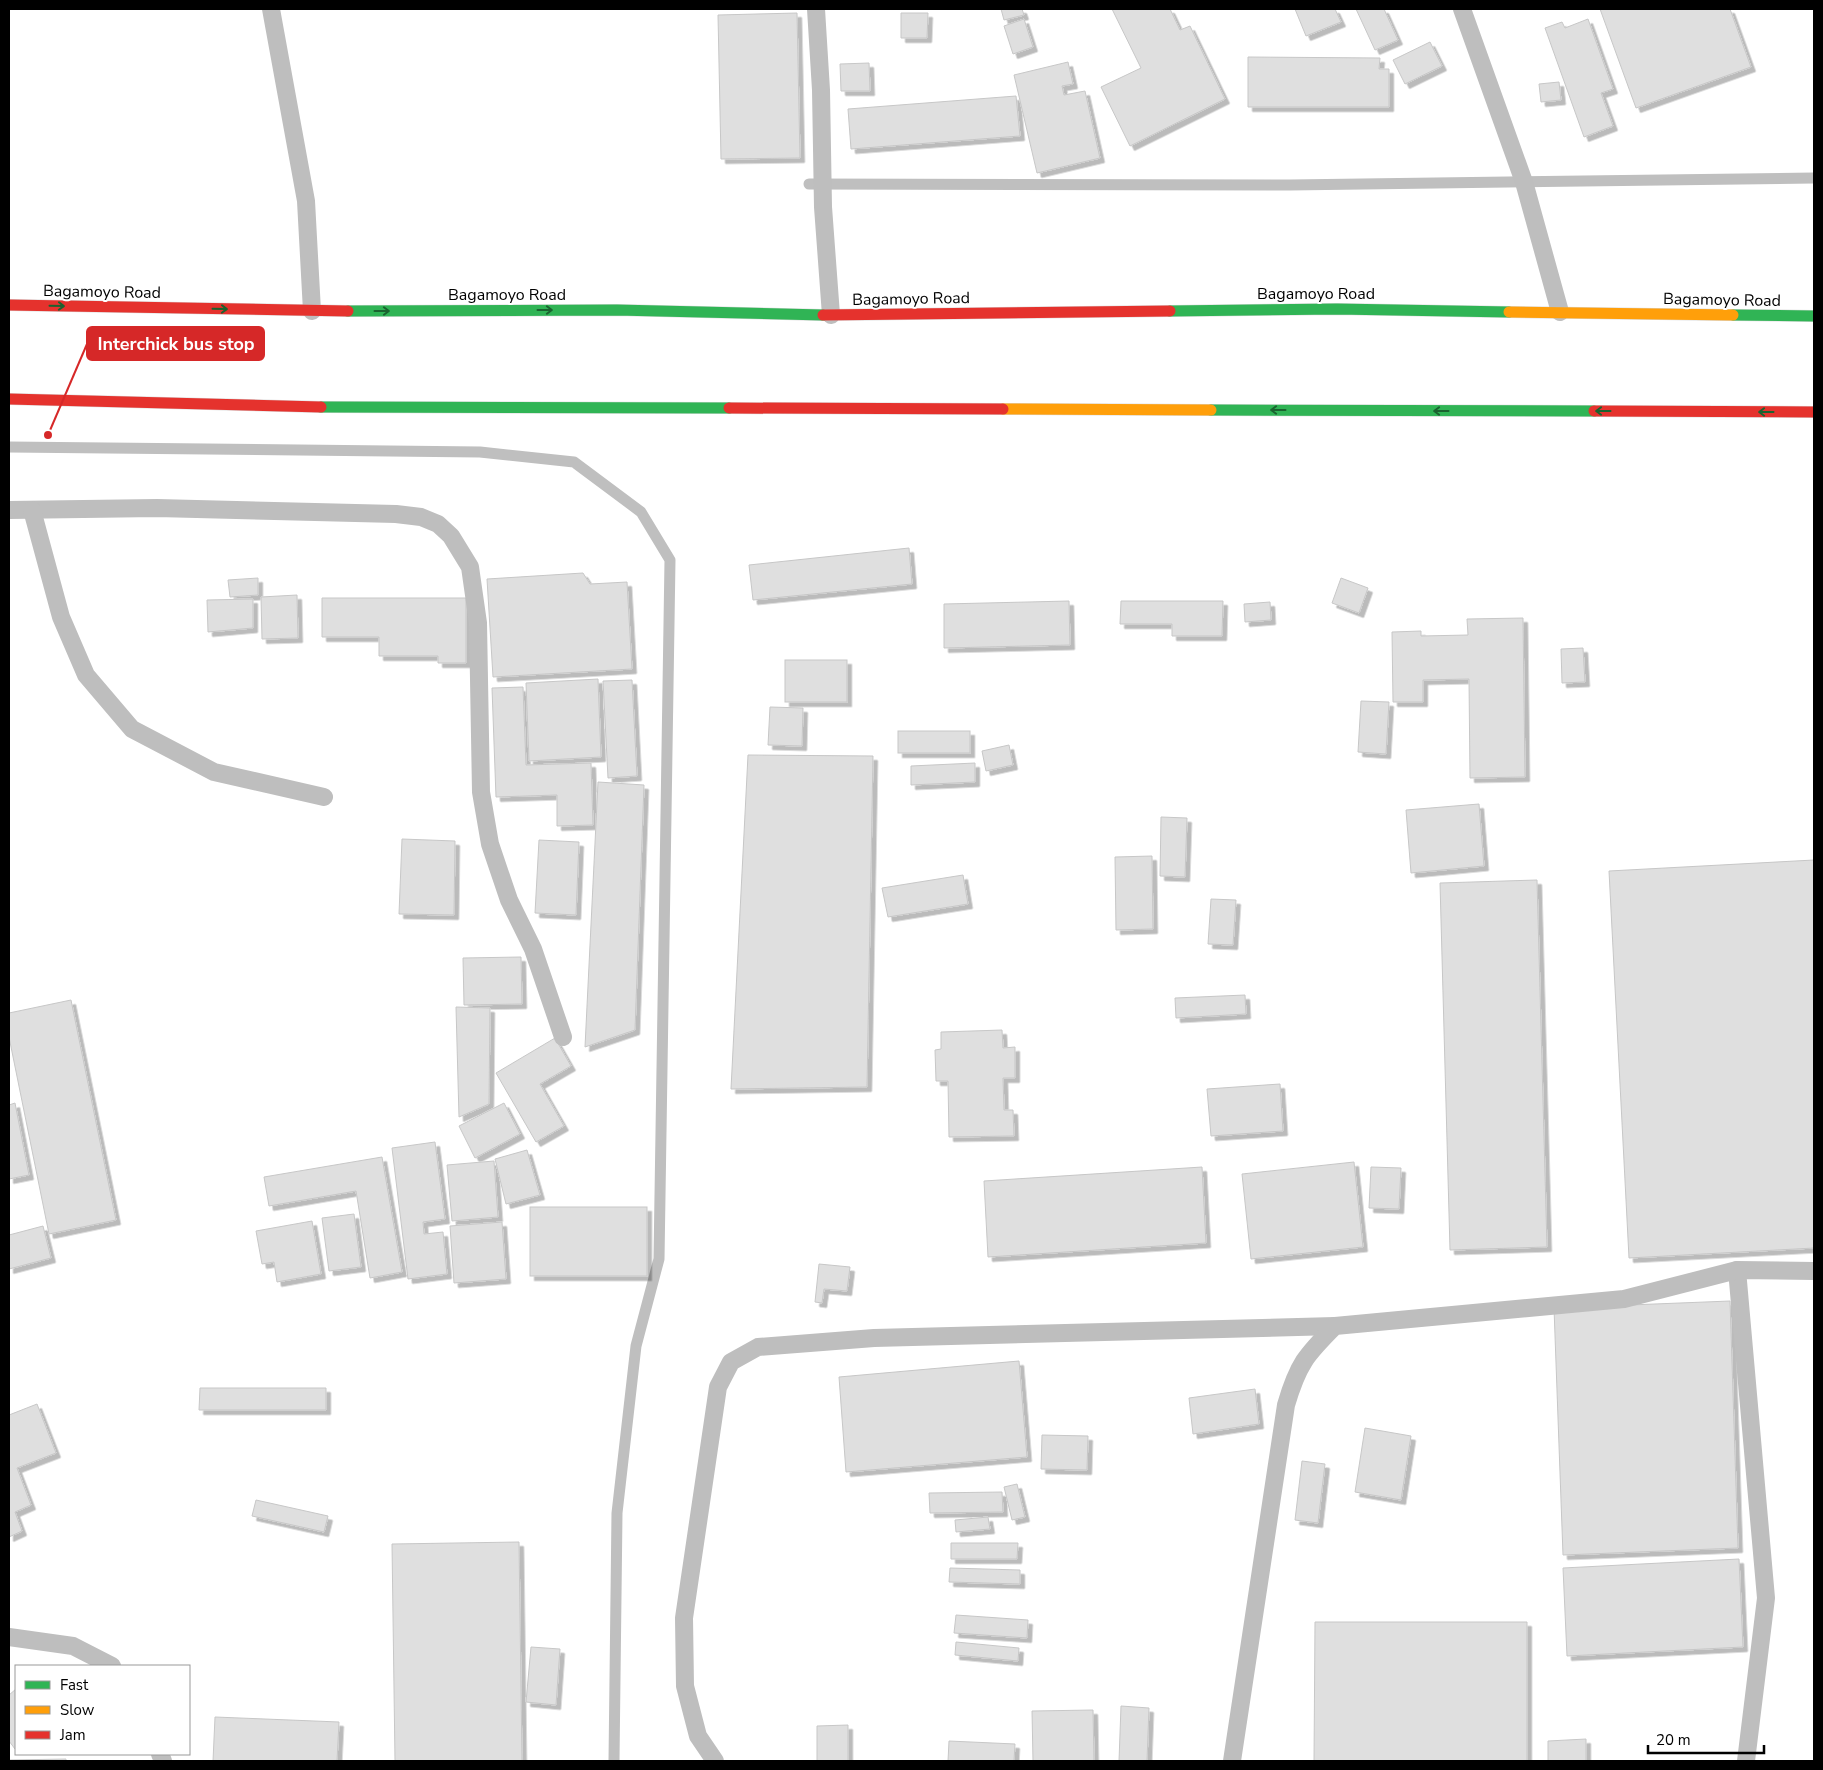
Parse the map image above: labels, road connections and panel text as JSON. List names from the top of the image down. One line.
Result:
{"streets":{"highway":["Bagamoyo Road"]},"places":["Interchick bus stop"],"legend":["Fast","Slow","Jam"],"scale_bar":"20 m"}
